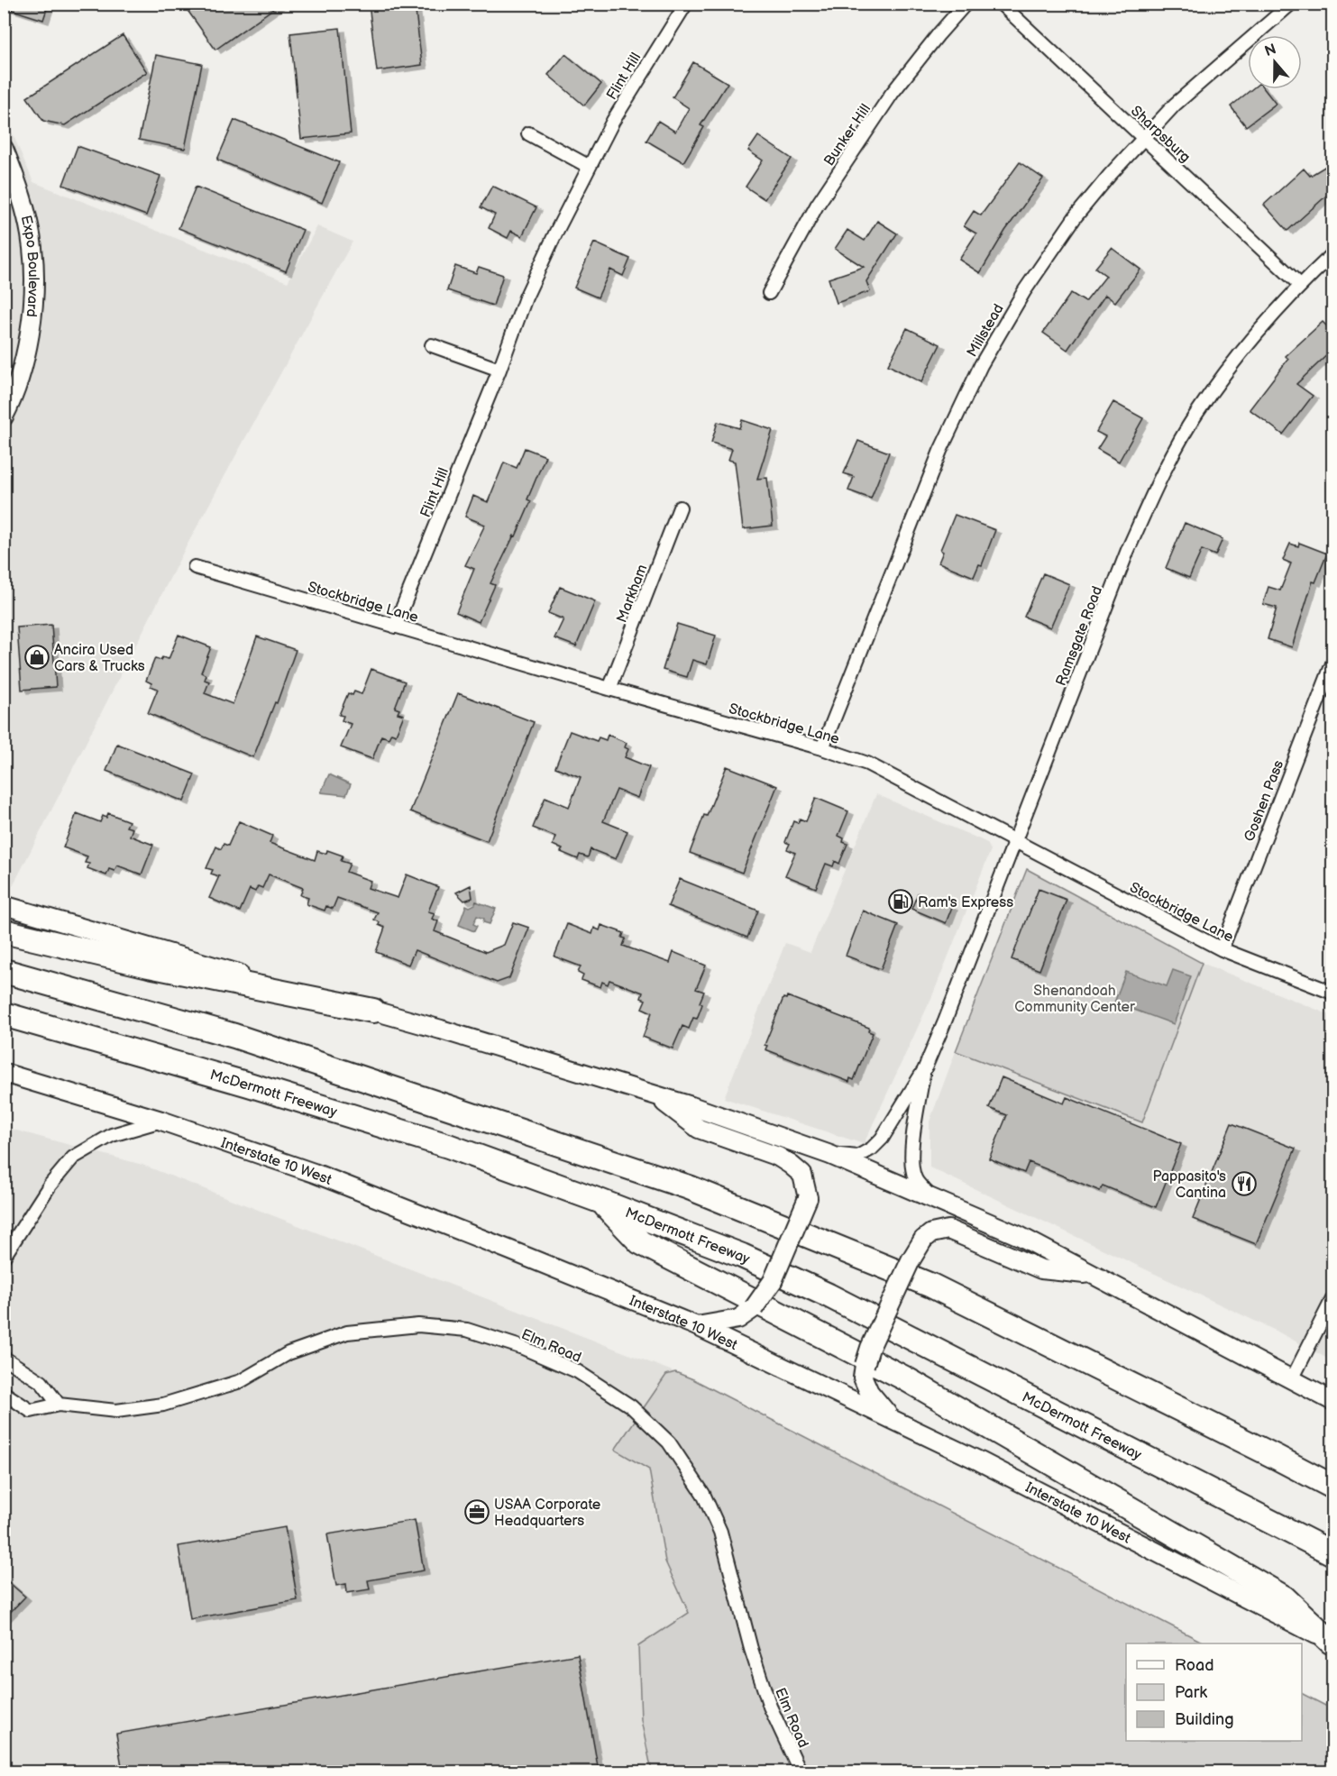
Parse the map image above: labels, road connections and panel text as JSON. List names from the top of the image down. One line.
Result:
{"streets":{"highway":["McDermott Freeway"],"main road":["Expo Boulevard","Interstate 10 West"],"street":["Flint Hill","Sharpsburg","Bunker Hill","Millstead","Markham","Stockbridge Lane","Ramsgate Road","Goshen Pass","Elm Road"]},"crossings":[["Flint Hill","Stockbridge Lane"],["Sharpsburg","Millstead"],["Sharpsburg","Ramsgate Road"],["Millstead","Stockbridge Lane"],["Markham","Stockbridge Lane"],["Stockbridge Lane","Ramsgate Road"],["Stockbridge Lane","Goshen Pass"]],"parks":["Shenandoah Community Center"],"places":{"shop":["Ancira Used Cars & Trucks"],"fuel station":["Ram's Express"],"restaurant":["Pappasito's Cantina"],"office":["USAA Corporate Headquarters"]},"legend":["Road","Park","Building"],"north":"top"}
